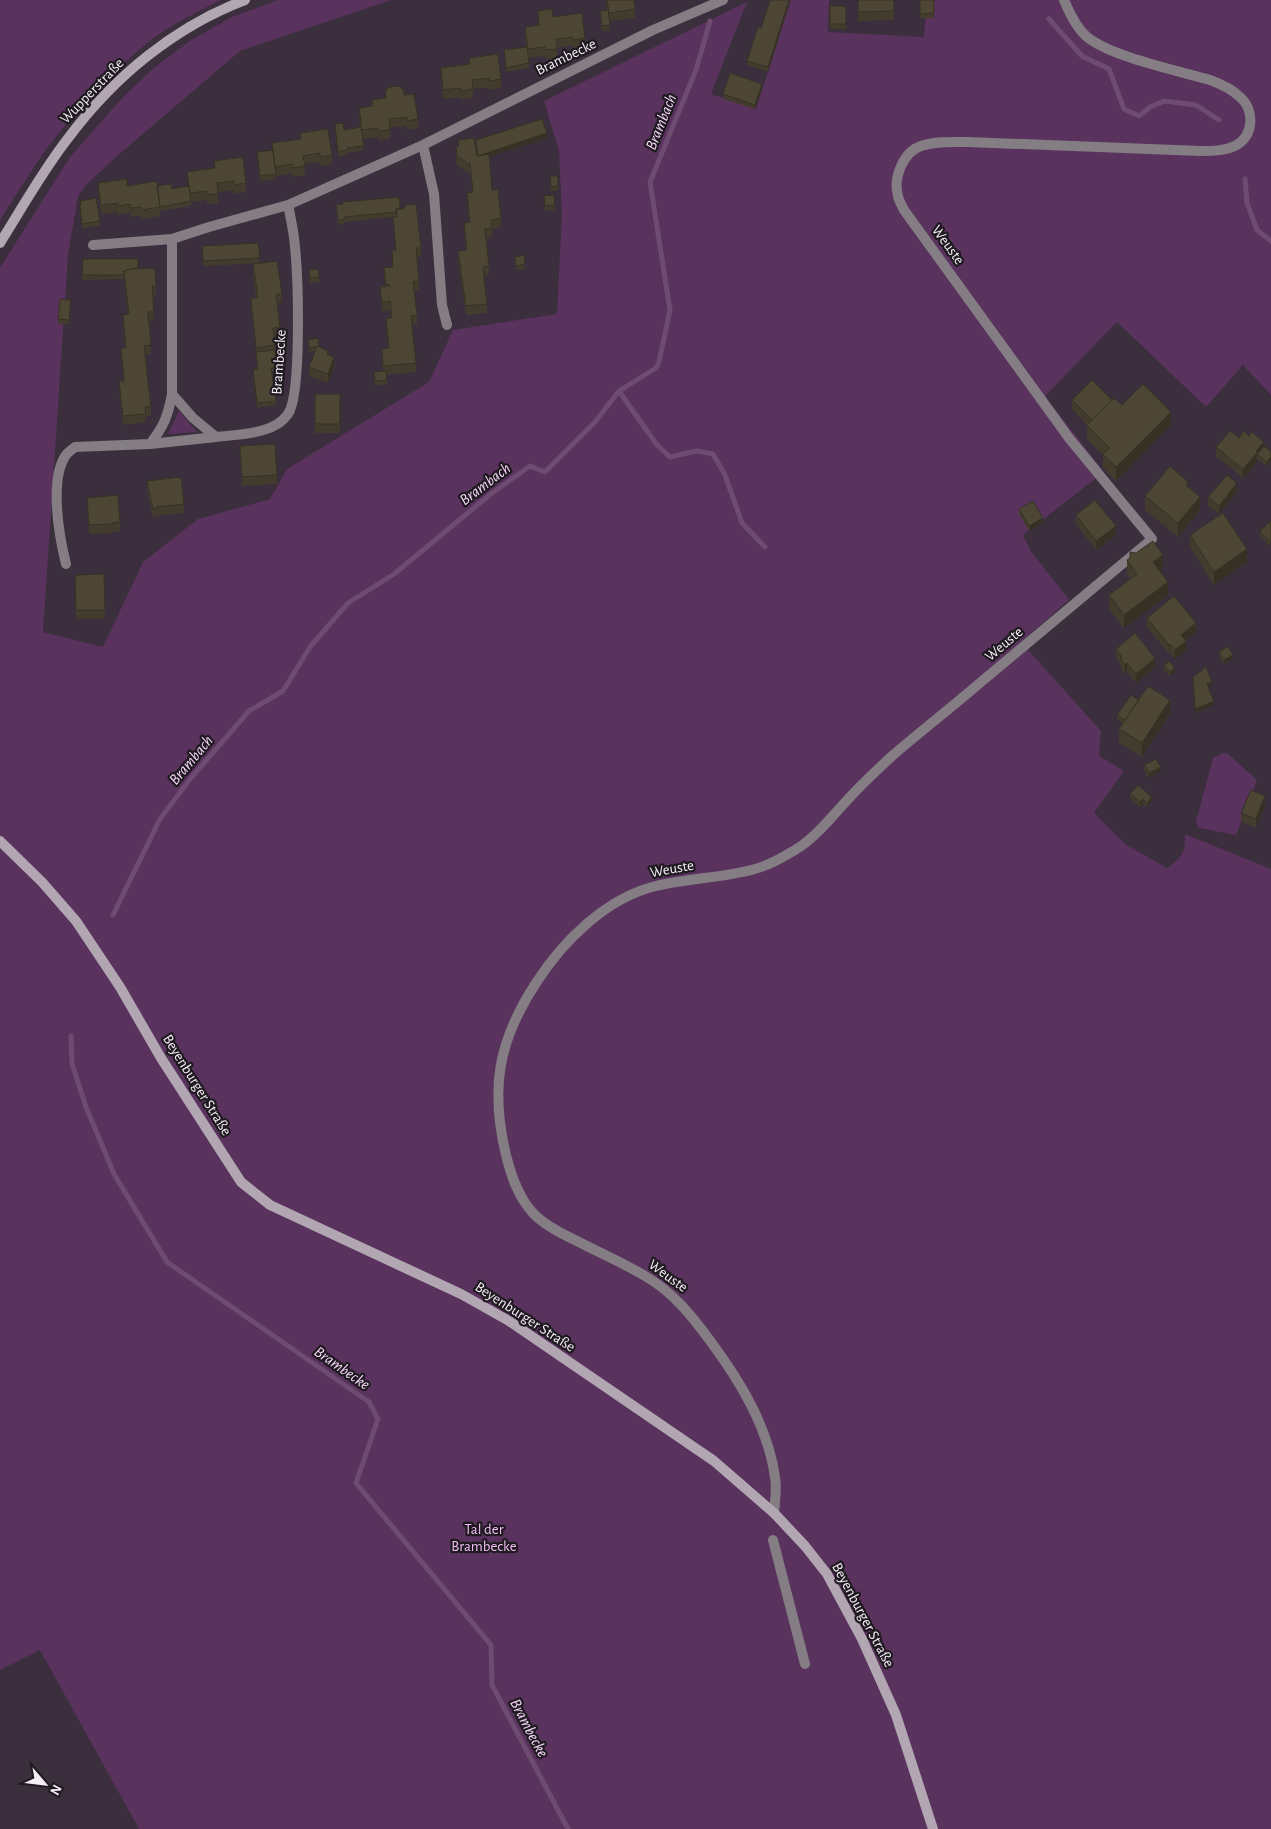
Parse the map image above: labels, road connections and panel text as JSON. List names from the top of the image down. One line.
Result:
{"streets":{"main road":["Wupperstraße","Beyenburger Straße"],"street":["Brambecke","Weuste"]},"crossings":[["Weuste","Beyenburger Straße"]],"water":["Brambach","Brambecke"],"parks":["Tal der Brambecke"],"north":"bottom right"}
